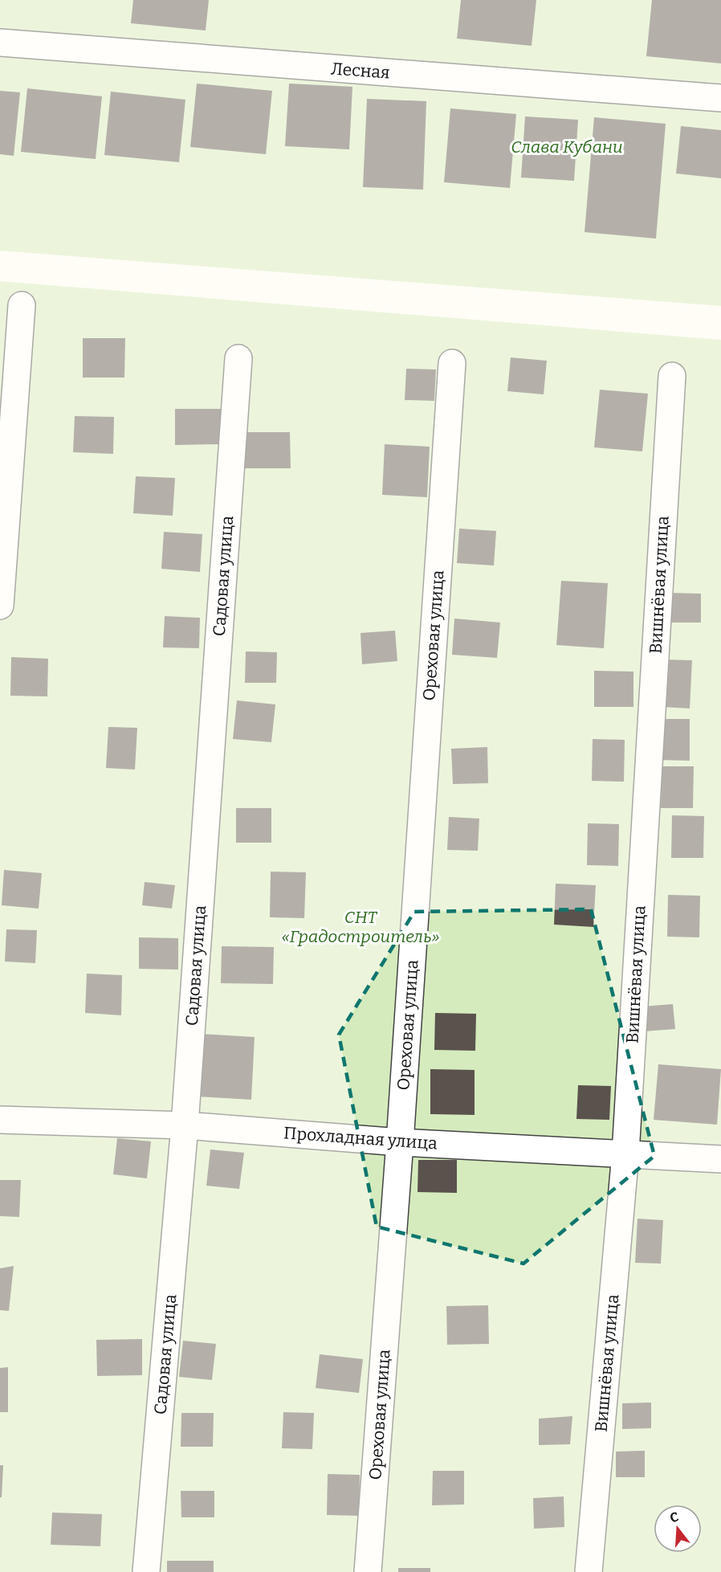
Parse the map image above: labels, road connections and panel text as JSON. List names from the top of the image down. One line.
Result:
{"streets":{"street":["Лесная","Садовая улица","Вишнёвая улица","Ореховая улица","Прохладная улица"]},"crossings":[["Садовая улица","Прохладная улица"],["Вишнёвая улица","Прохладная улица"],["Ореховая улица","Прохладная улица"]],"parks":["Слава Кубани","СНТ «Градостроитель»"],"north":"top"}
